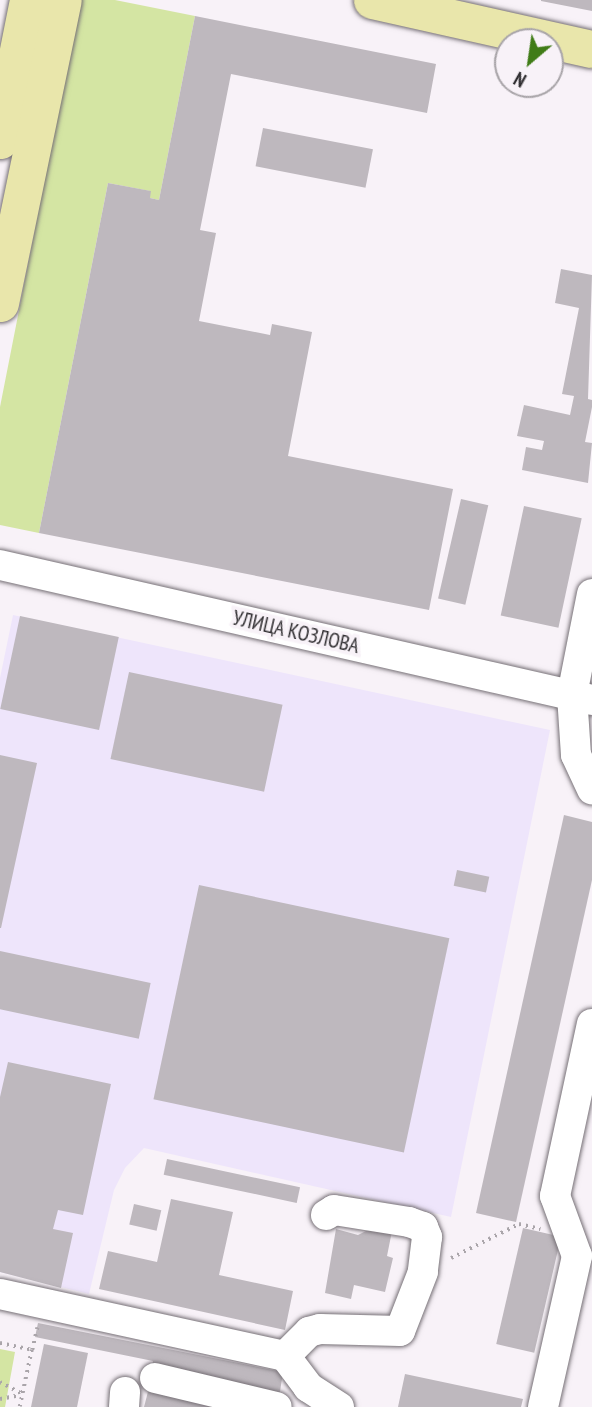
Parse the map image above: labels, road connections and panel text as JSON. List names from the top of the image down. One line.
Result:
{"streets":{"street":["УЛИЦА КОЗЛОВА"]},"north":"bottom left"}
